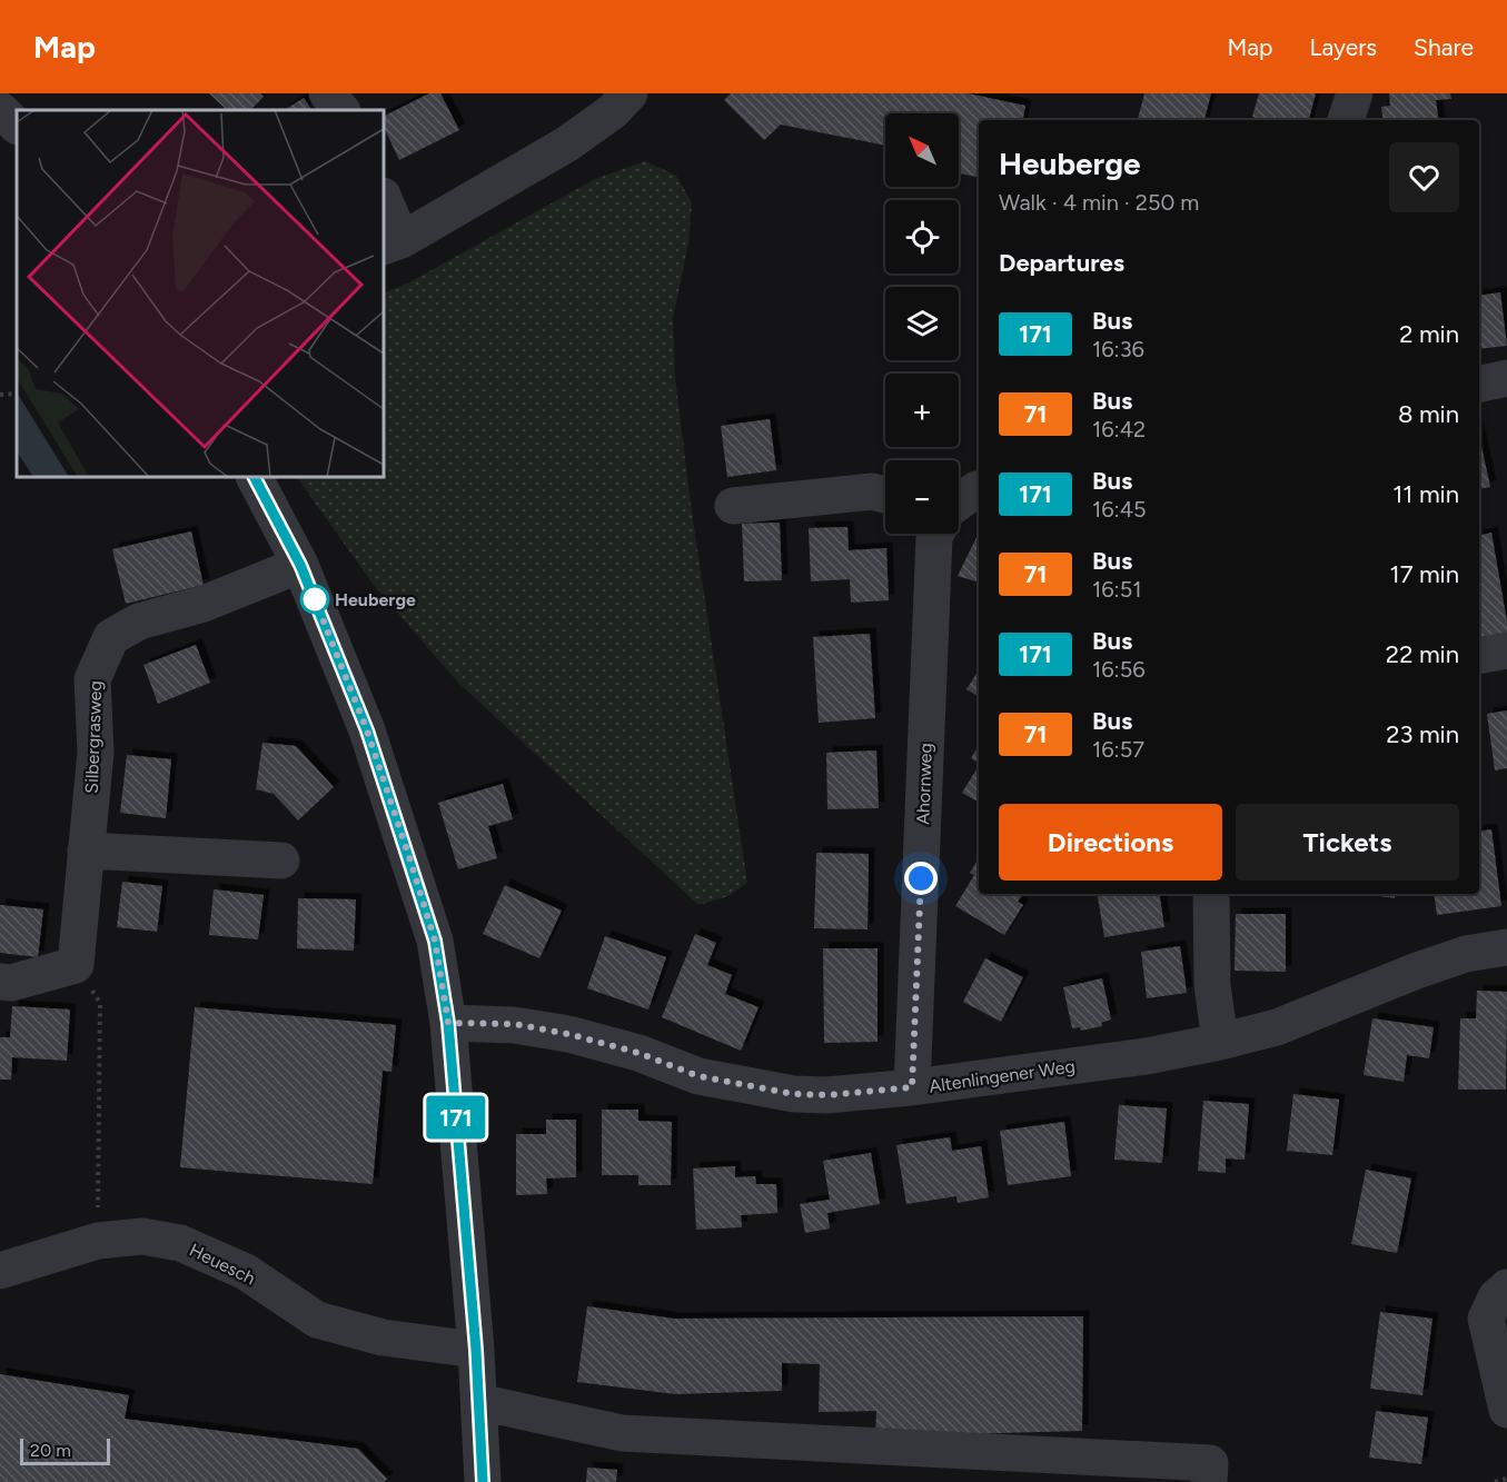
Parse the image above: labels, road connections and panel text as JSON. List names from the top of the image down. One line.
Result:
{"streets":{"street":["Silbergrasweg","Ahornweg","Altenlingener Weg","Heuesch"]},"crossings":[["Ahornweg","Altenlingener Weg"]],"places":["Heuberge"],"lines":["bus line 171"],"scale_bar":"20 m","north":"top left","page":{"header":"Map","nav":["Map","Layers","Share"],"on_map":"171","map_buttons":["+","−"],"heading":[["Heuberge","Walk · 4 min · 250 m"],"Departures"],"list":[{"mark":"171","name":"Bus","note":"16:36","value":"2 min"},{"mark":"71","name":"Bus","note":"16:42","value":"8 min"},{"mark":"171","name":"Bus","note":"16:45","value":"11 min"},{"mark":"71","name":"Bus","note":"16:51","value":"17 min"},{"mark":"171","name":"Bus","note":"16:56","value":"22 min"},{"mark":"71","name":"Bus","note":"16:57","value":"23 min"}],"buttons":["Directions","Tickets"],"scale":"20 m"}}
